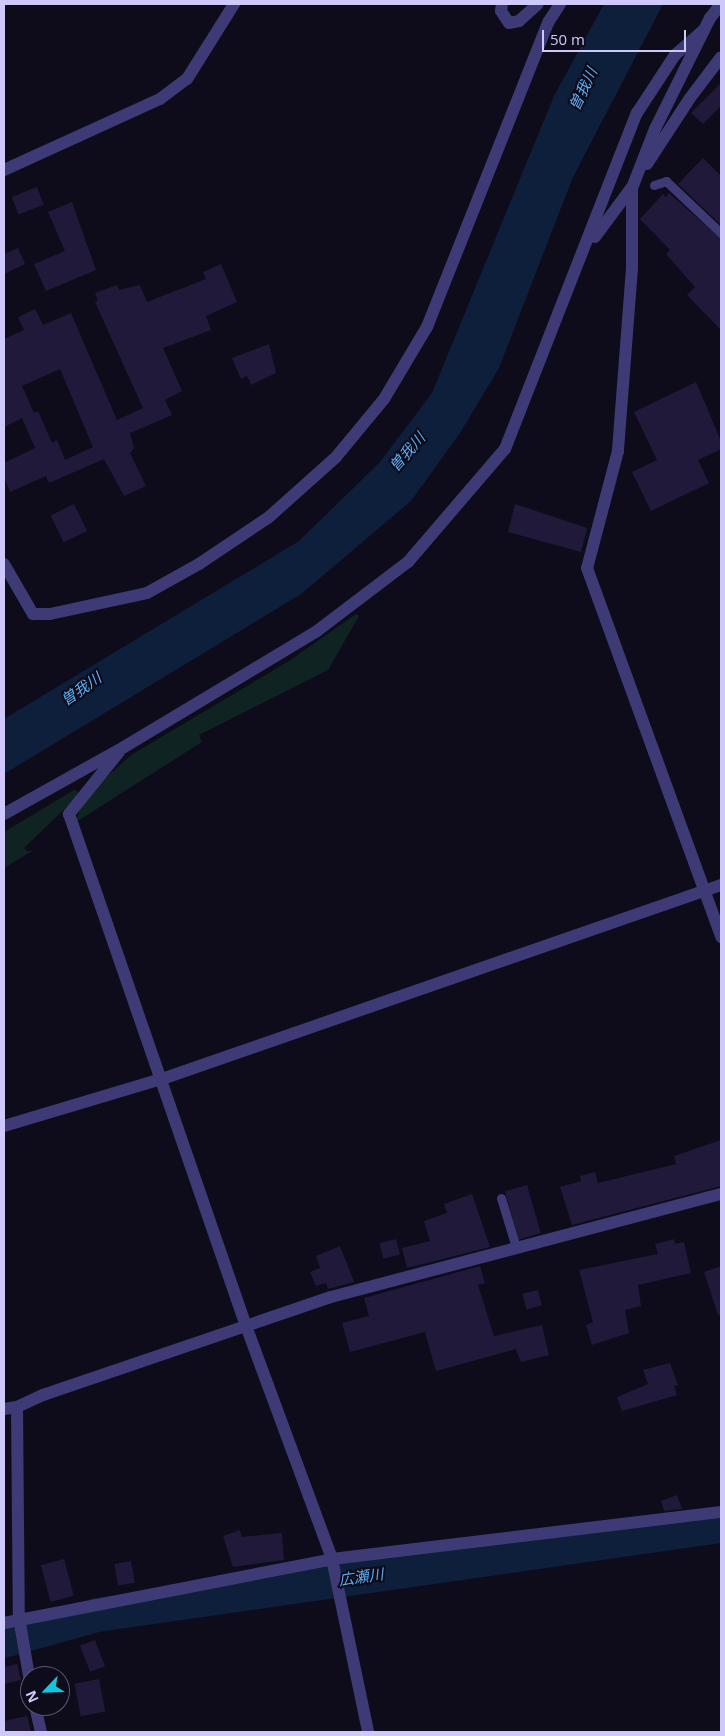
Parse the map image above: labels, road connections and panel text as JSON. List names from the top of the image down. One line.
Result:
{"water":["曽我川","広瀬川"],"scale_bar":"50 m","north":"bottom left"}
